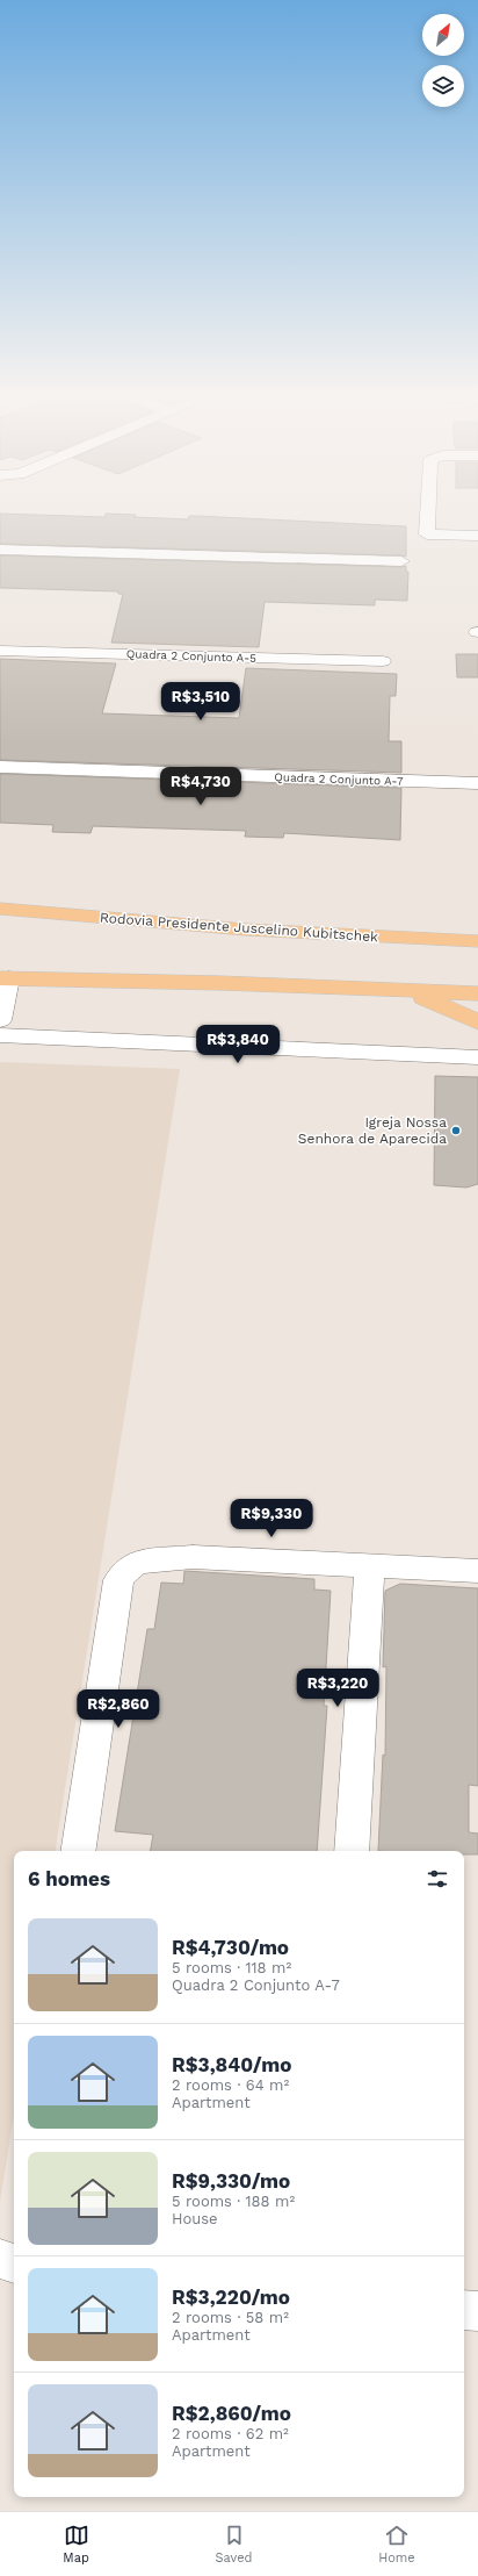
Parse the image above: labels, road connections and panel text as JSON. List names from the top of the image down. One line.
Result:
{"streets":{"highway":["Rodovia Presidente Juscelino Kubitschek"],"street":["Quadra 2 Conjunto A-5","Quadra 2 Conjunto A-7"]},"places":["Igreja Nossa Senhora de Aparecida"],"north":"top right","page":{"price":["R$3,510","R$4,730","R$3,840","R$9,330","R$3,220","R$2,860"],"heading":"6 homes","list":[{"name":"R$4,730/mo","note":"5 rooms · 118 m² · Quadra 2 Conjunto A-7"},{"name":"R$3,840/mo","note":"2 rooms · 64 m² · Apartment"},{"name":"R$9,330/mo","note":"5 rooms · 188 m² · House"},{"name":"R$3,220/mo","note":"2 rooms · 58 m² · Apartment"},{"name":"R$2,860/mo","note":"2 rooms · 62 m² · Apartment"}],"tabs":["Map","Saved","Home"]}}
